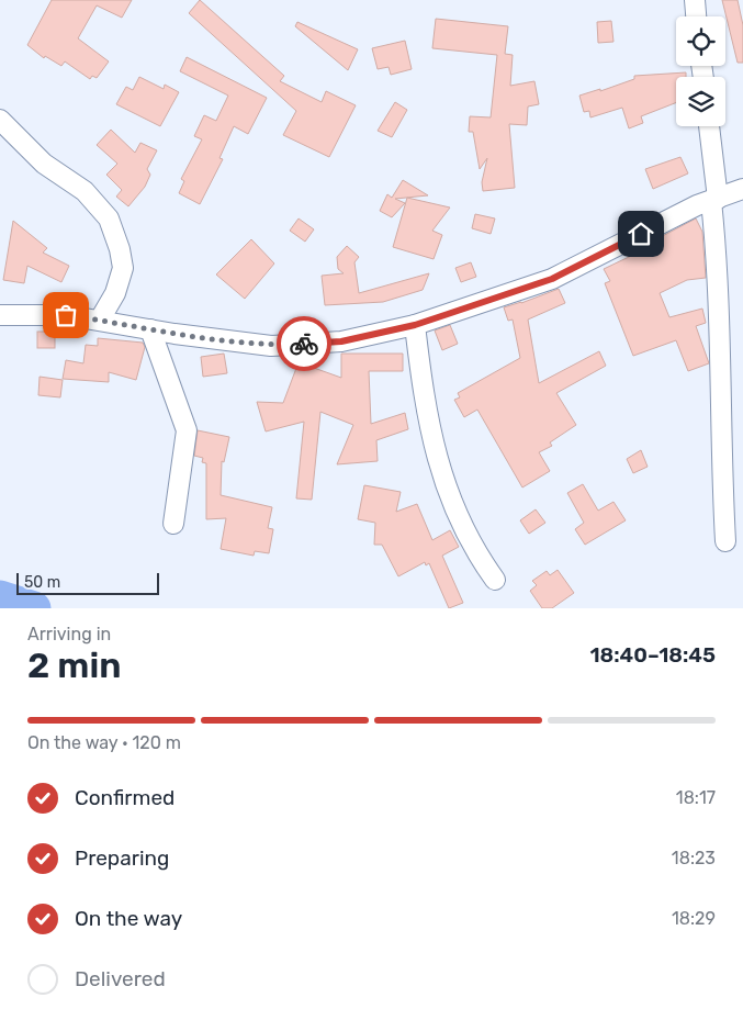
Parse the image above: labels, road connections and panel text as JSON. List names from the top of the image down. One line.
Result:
{"scale_bar":"50 m","page":{"scale":"50 m","heading":["2 min","Arriving in","18:40–18:45"],"bar":"On the way · 120 m","list":[["Confirmed","18:17"],["Preparing","18:23"],["On the way","18:29"],"Delivered"]}}
